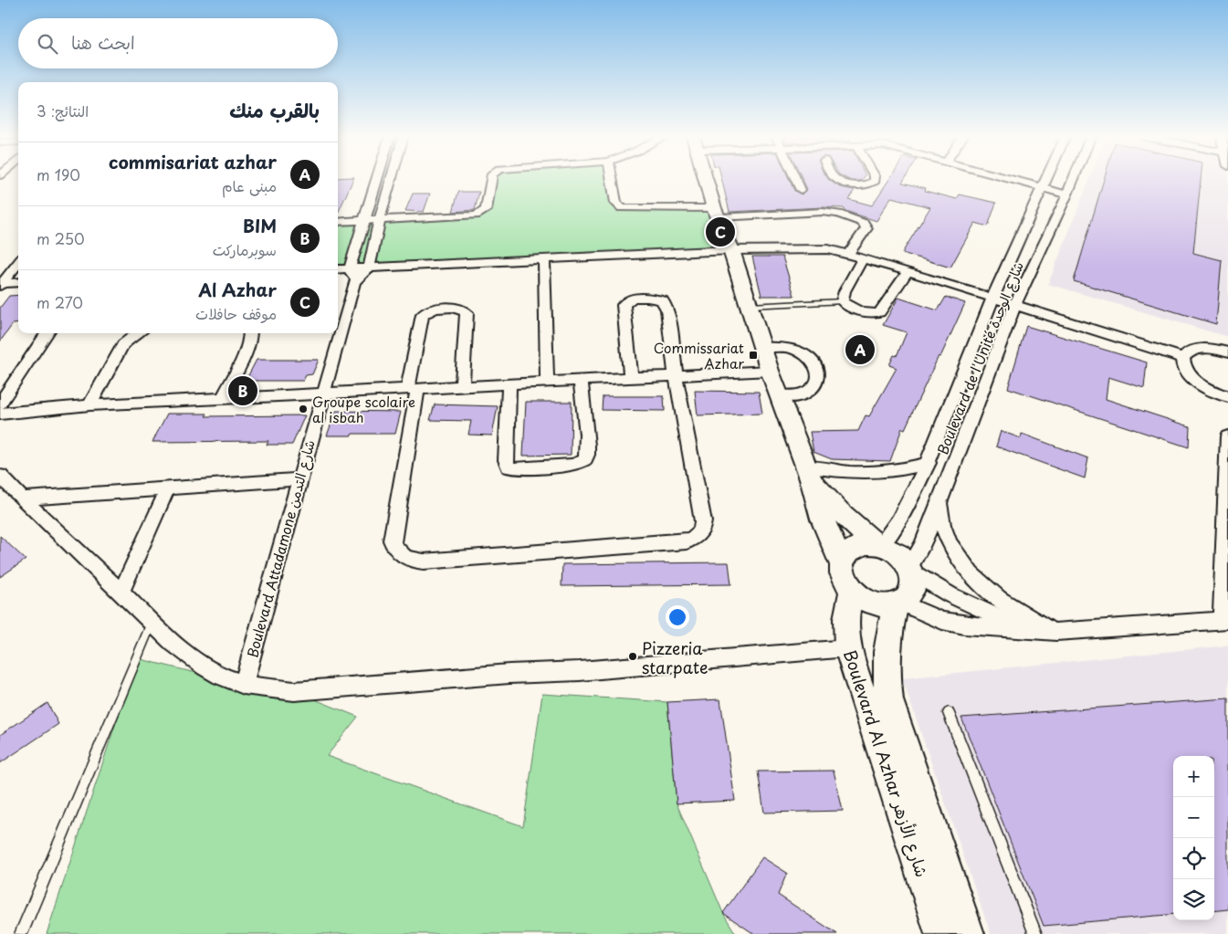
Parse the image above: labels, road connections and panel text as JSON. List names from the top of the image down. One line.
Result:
{"streets":{"main road":["Boulevard Al Azhar شارع الأزهر"],"street":["Boulevard de l'Unité شارع الوحدة","Boulevard Attadamone شارع التدمن"]},"crossings":[["Boulevard de l'Unité شارع الوحدة","Boulevard Al Azhar شارع الأزهر"]],"places":{"transit":["Commissariat Azhar"],"other":["Groupe scolaire al isbah","Pizzeria starpate"]},"page":{"search":"ابحث هنا","heading":["بالقرب منك","النتائج: 3"],"list":[{"mark":"A","name":"commisariat azhar","note":"مبنى عام","value":"190 m"},{"mark":"B","name":"BIM","note":"سوبرماركت","value":"250 m"},{"mark":"C","name":"Al Azhar","note":"موقف حافلات","value":"270 m"}],"pins":["C","A","B"],"map_buttons":["+","−"]}}
